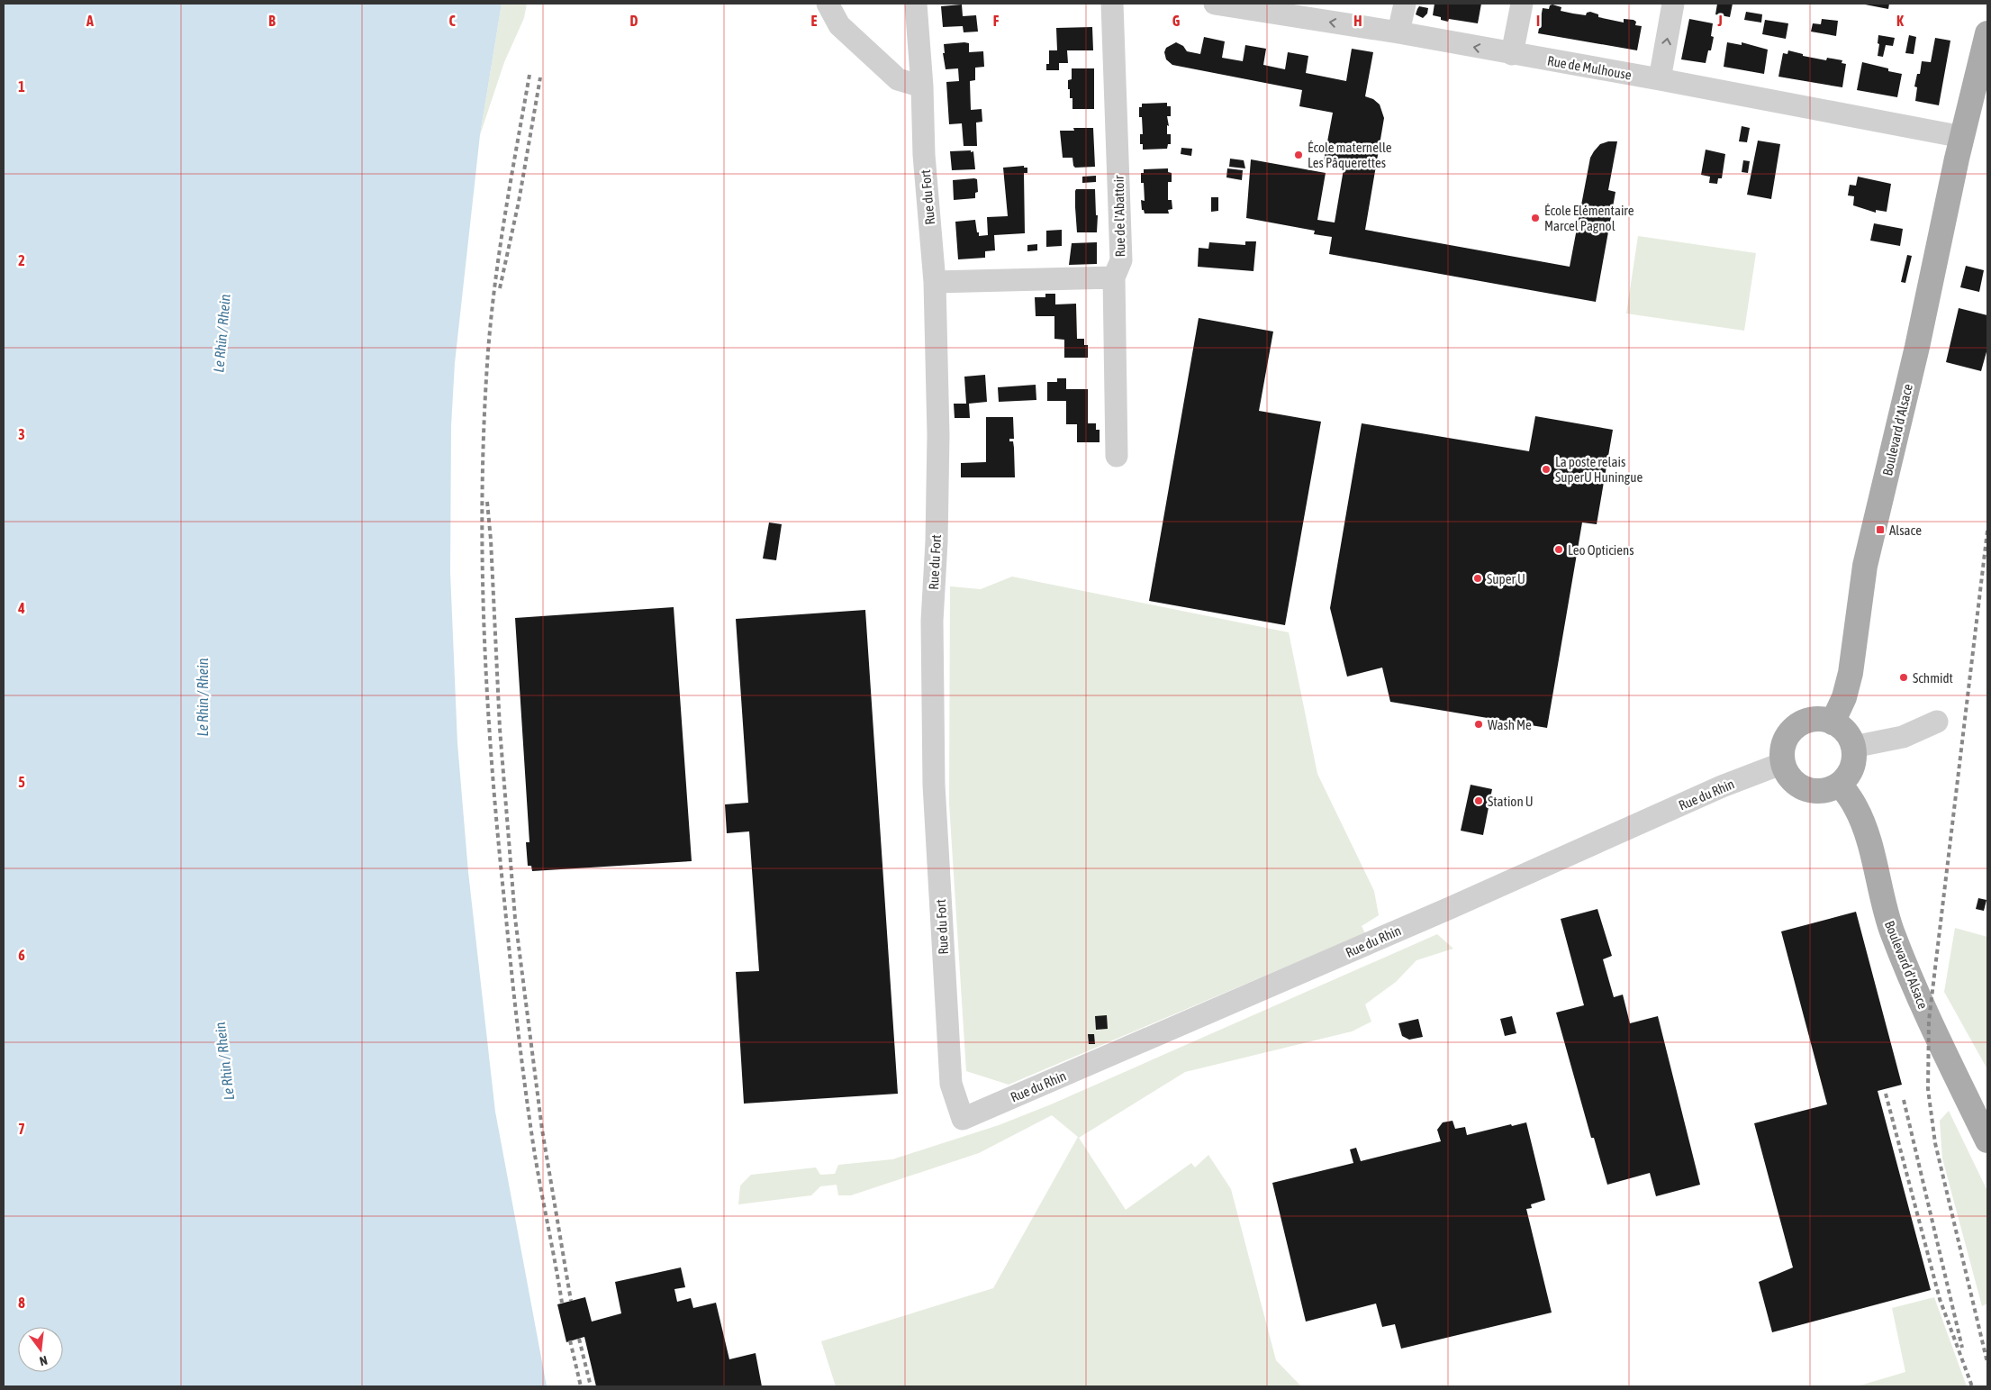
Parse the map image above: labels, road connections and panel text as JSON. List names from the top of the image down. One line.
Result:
{"streets":{"main road":["Boulevard d'Alsace"],"street":["Rue de Mulhouse","Rue du Fort","Rue de l'Abattoir","Rue du Rhin"]},"crossings":[["Rue de Mulhouse","Boulevard d'Alsace"],["Rue du Fort","Rue du Rhin"],["Boulevard d'Alsace","Rue du Rhin"]],"one_way":["Rue de Mulhouse"],"water":["Le Rhin / Rhein"],"places":{"other":["École maternelle Les Pâquerettes","École Elémentaire Marcel Pagnol","La poste relais SuperU Huningue","Leo Opticiens","Super U","Schmidt","Wash Me","Station U"],"transit":["Alsace"]},"north":"bottom","grid":{"columns":["A","B","C","D","E","F","G","H","I","J","K"],"rows":["1","2","3","4","5","6","7","8"]}}
